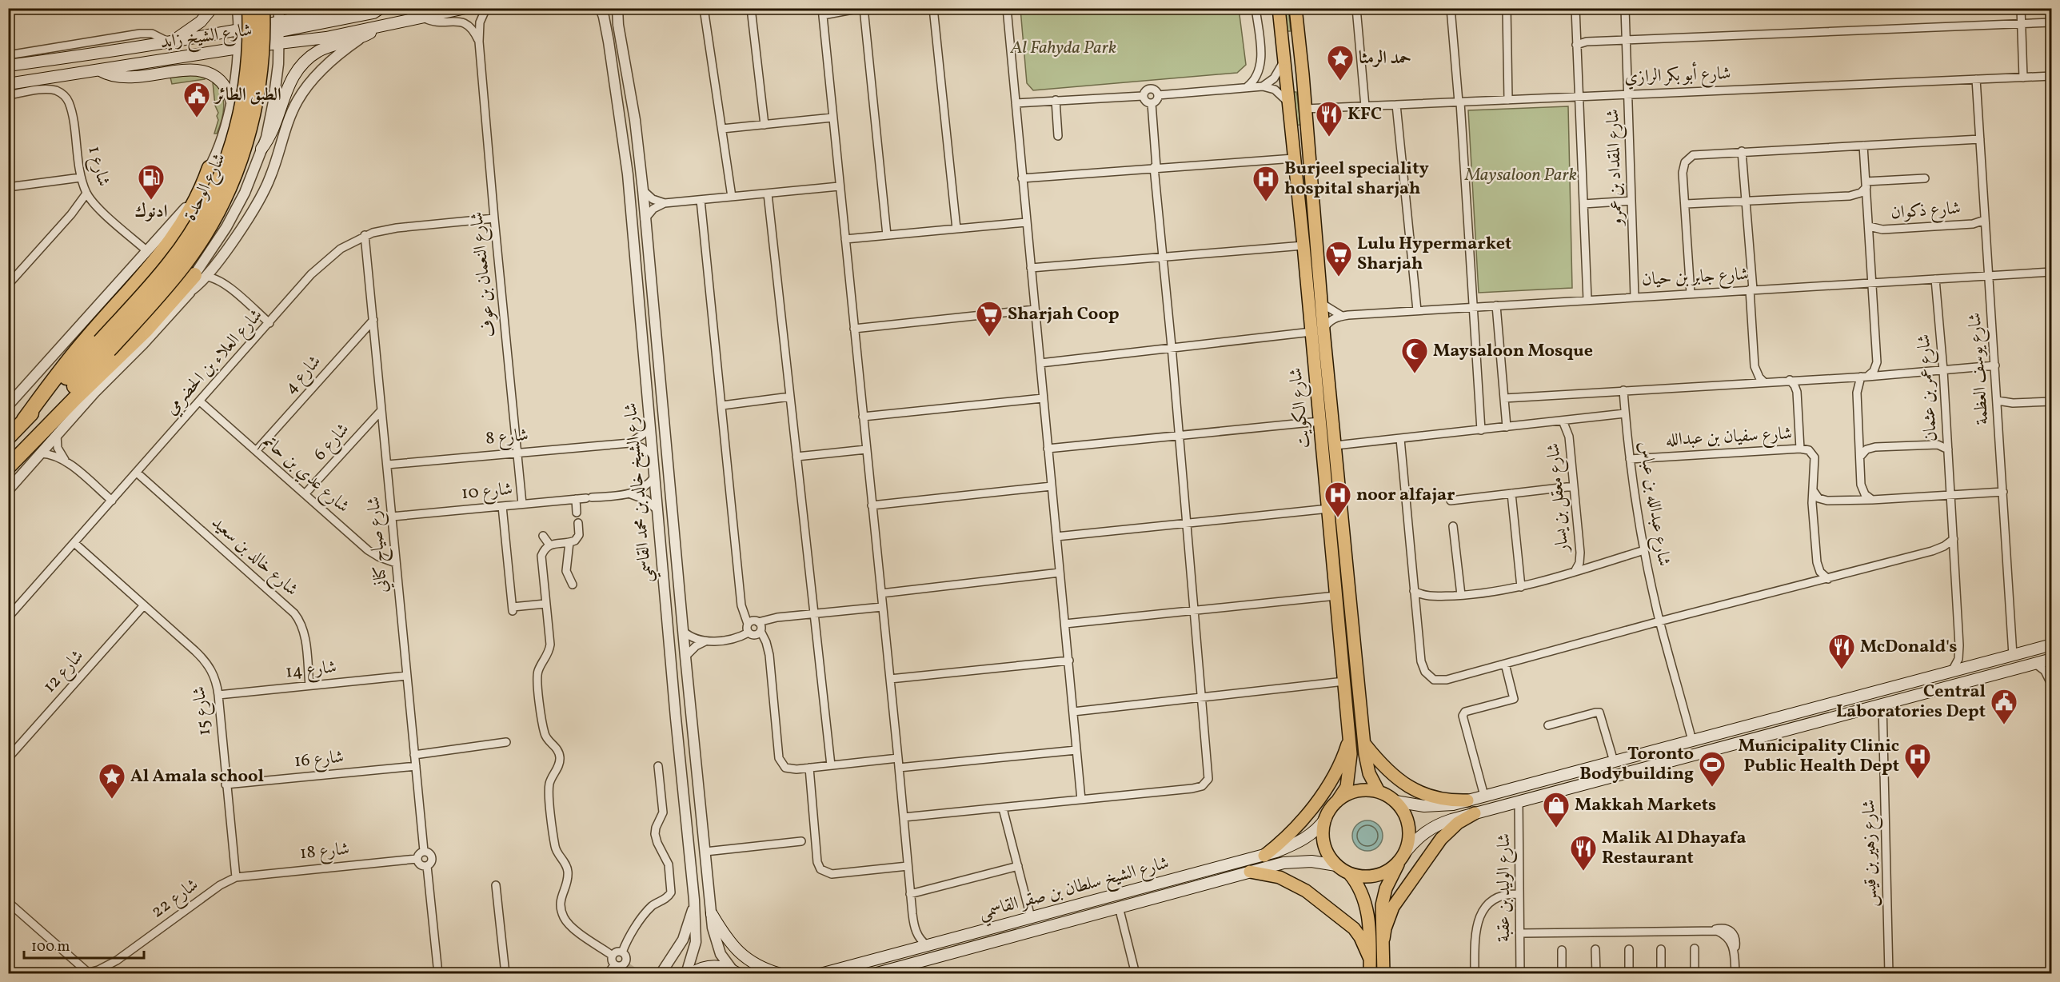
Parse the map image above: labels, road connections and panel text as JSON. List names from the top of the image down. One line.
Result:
{"streets":{"highway":["شارع الوحدة"],"main road":["شارع الشيخ زايد","شارع الكويت","شارع الشيخ سلطان بن صقر القاسمي"],"street":["شارع أبو بكر الرازي","شارع 1","شارع المقداد بن عمرو","شارع ذكوان","شارع النعمان بن عوف","شارع جابر بن حيان","شارع العلاء بن الحضرمي","شارع يوسف العظمة","شارع 4","شارع عمر بن عثمان","شارع 8","شارع سفيان بن عبدالله","شارع 6","شارع عدي بن حاتم","شارع 10","شارع الشيخ خالد بن محمد القاسمي","شارع معقل بن يسار","شارع عبدالله بن عباس","شارع صياح كناني","شارع خالد بن سعيد","شارع 14","شارع 12","شارع 15","شارع 16","شارع 18","شارع زهير بن قيس","شارع الوليد بن عقبة","شارع 22"]},"crossings":[["شارع الشيخ زايد","شارع 1"],["شارع أبو بكر الرازي","شارع المقداد بن عمرو"],["شارع أبو بكر الرازي","شارع يوسف العظمة"],["شارع أبو بكر الرازي","شارع الكويت"],["شارع المقداد بن عمرو","شارع جابر بن حيان"],["شارع ذكوان","شارع يوسف العظمة"],["شارع النعمان بن عوف","شارع العلاء بن الحضرمي"],["شارع النعمان بن عوف","شارع 8"],["شارع النعمان بن عوف","شارع 10"],["شارع جابر بن حيان","شارع يوسف العظمة"],["شارع جابر بن حيان","شارع عمر بن عثمان"],["شارع العلاء بن الحضرمي","شارع عدي بن حاتم"],["شارع العلاء بن الحضرمي","شارع صياح كناني"],["شارع العلاء بن الحضرمي","شارع خالد بن سعيد"],["شارع العلاء بن الحضرمي","شارع 15"],["شارع 4","شارع عدي بن حاتم"],["شارع 4","شارع صياح كناني"],["شارع الكويت","شارع الشيخ سلطان بن صقر القاسمي"],["شارع 8","شارع صياح كناني"],["شارع سفيان بن عبدالله","شارع عبدالله بن عباس"],["شارع 6","شارع عدي بن حاتم"],["شارع 6","شارع صياح كناني"],["شارع عدي بن حاتم","شارع صياح كناني"],["شارع 10","شارع الشيخ خالد بن محمد القاسمي"],["شارع 10","شارع صياح كناني"],["شارع صياح كناني","شارع 14"],["شارع صياح كناني","شارع 16"],["شارع صياح كناني","شارع 18"],["شارع خالد بن سعيد","شارع 14"],["شارع 14","شارع 15"],["شارع 12","شارع 15"],["شارع 15","شارع 16"],["شارع 15","شارع 18"],["شارع 15","شارع 22"],["شارع 18","شارع 22"]],"parks":["Al Fahyda Park","Maysaloon Park"],"places":{"place":["حمد الرمثا","Al Amala school"],"public building":["الطبق الطائر","Central Laboratories Dept"],"restaurant":["KFC","McDonald's","Malik Al Dhayafa Restaurant"],"fuel station":["ادنوك"],"hospital":["Burjeel speciality hospital sharjah","noor alfajar","Municipality Clinic Public Health Dept"],"supermarket":["Lulu Hypermarket Sharjah","Sharjah Coop"],"mosque":["Maysaloon Mosque"],"sports":["Toronto Bodybuilding"],"shop":["Makkah Markets"]},"scale_bar":"100 m"}
